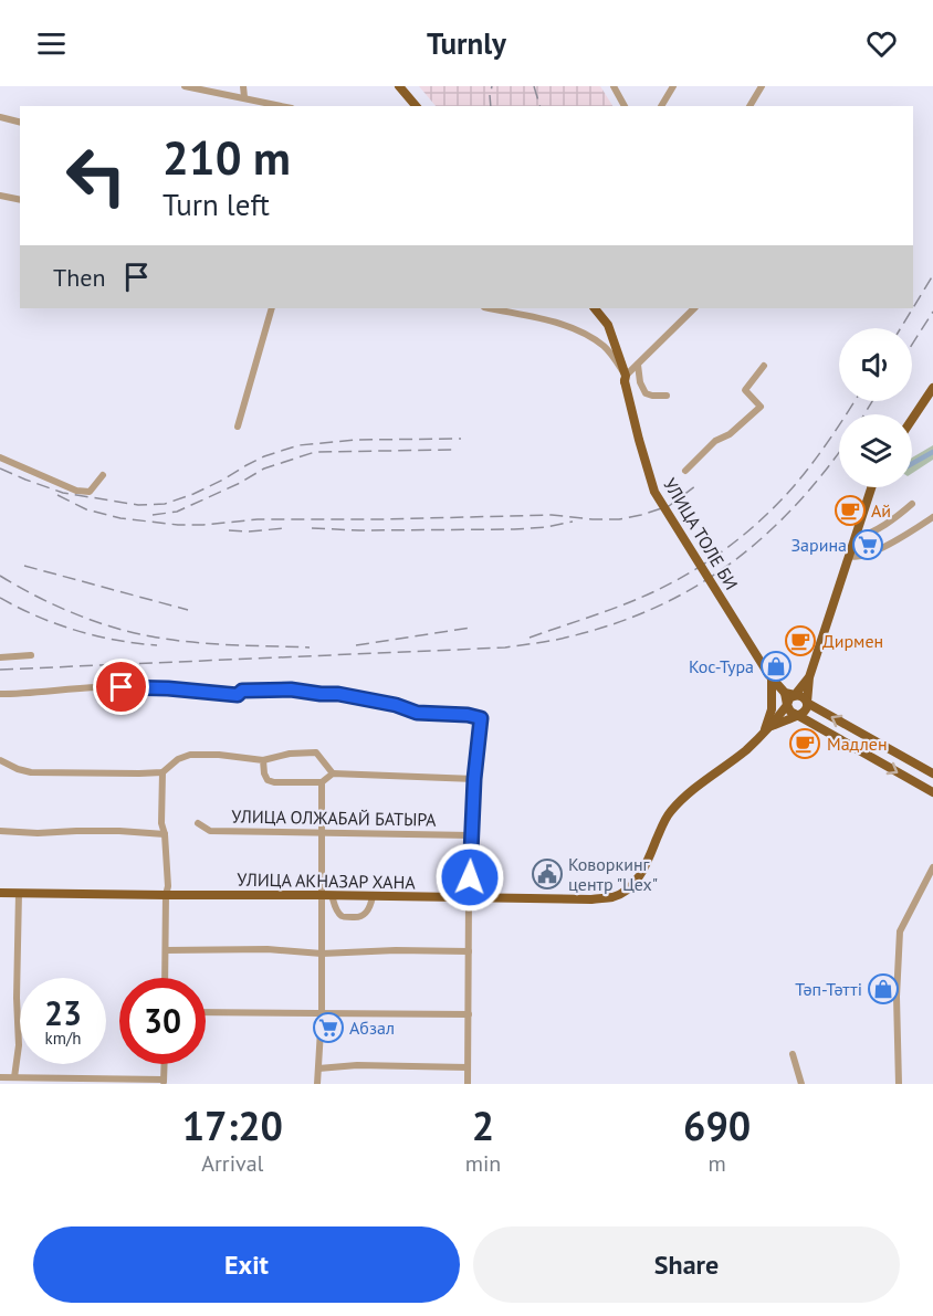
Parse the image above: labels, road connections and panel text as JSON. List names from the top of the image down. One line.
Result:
{"streets":{"main road":["УЛИЦА ТОЛЕ БИ","УЛИЦА АКНАЗАР ХАНА"],"street":["УЛИЦА ОЛЖАБАЙ БАТЫРА"]},"places":{"cafe":["Ай","Дирмен","Мадлен"],"supermarket":["Зарина","Абзал"],"shop":["Кос-Тура","Тәп-Тәтті"],"public building":["Коворкинг центр \"Цех\""]},"page":{"header":"Turnly","turn":["210 m","Turn left"],"then":"Then","speed":"23 km/h","limit":"30","eta":["17:20","Arrival","2","min","690","m"],"buttons":["Exit","Share"]}}
